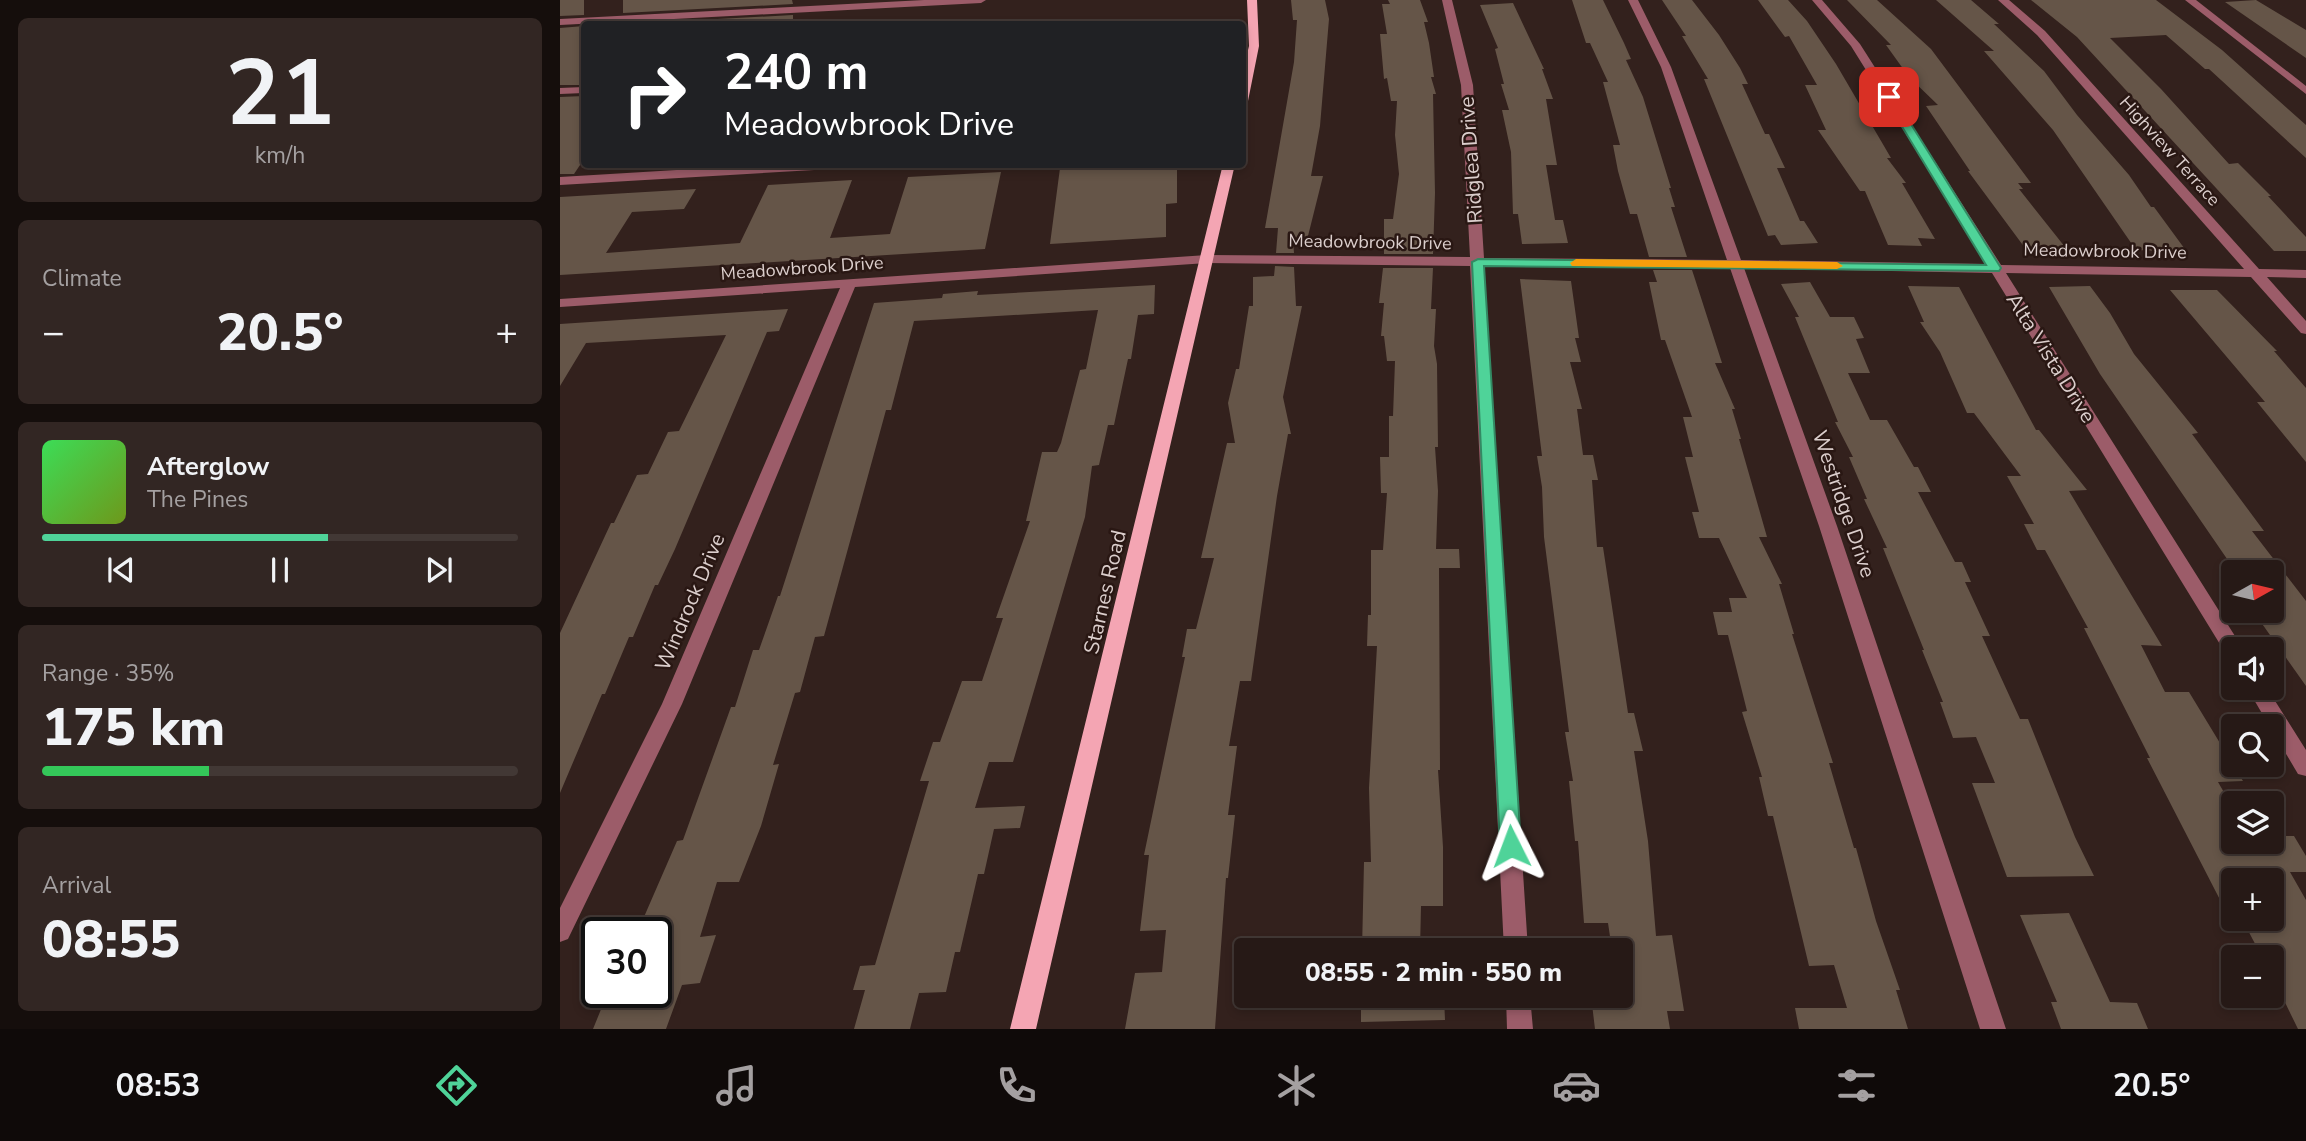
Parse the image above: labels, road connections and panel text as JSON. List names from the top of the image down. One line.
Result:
{"streets":{"main road":["Starnes Road"],"street":["Highview Terrace","Ridglea Drive","Meadowbrook Drive","Alta Vista Drive","Westridge Drive","Windrock Drive"]},"crossings":[["Highview Terrace","Meadowbrook Drive"],["Ridglea Drive","Meadowbrook Drive"],["Meadowbrook Drive","Alta Vista Drive"],["Meadowbrook Drive","Westridge Drive"],["Meadowbrook Drive","Starnes Road"],["Meadowbrook Drive","Windrock Drive"]],"north":"right","page":{"tile":[["21","km/h"],"Climate",["Range · 35%","175 km"],["Arrival","08:55"]],"turn":["240 m","Meadowbrook Drive"],"heat":["−","20.5°","+"],"song":["Afterglow","The Pines"],"map_buttons":["+","−"],"limit":"30","trip":"08:55 · 2 min · 550 m","tabs":["08:53","20.5°"]}}
